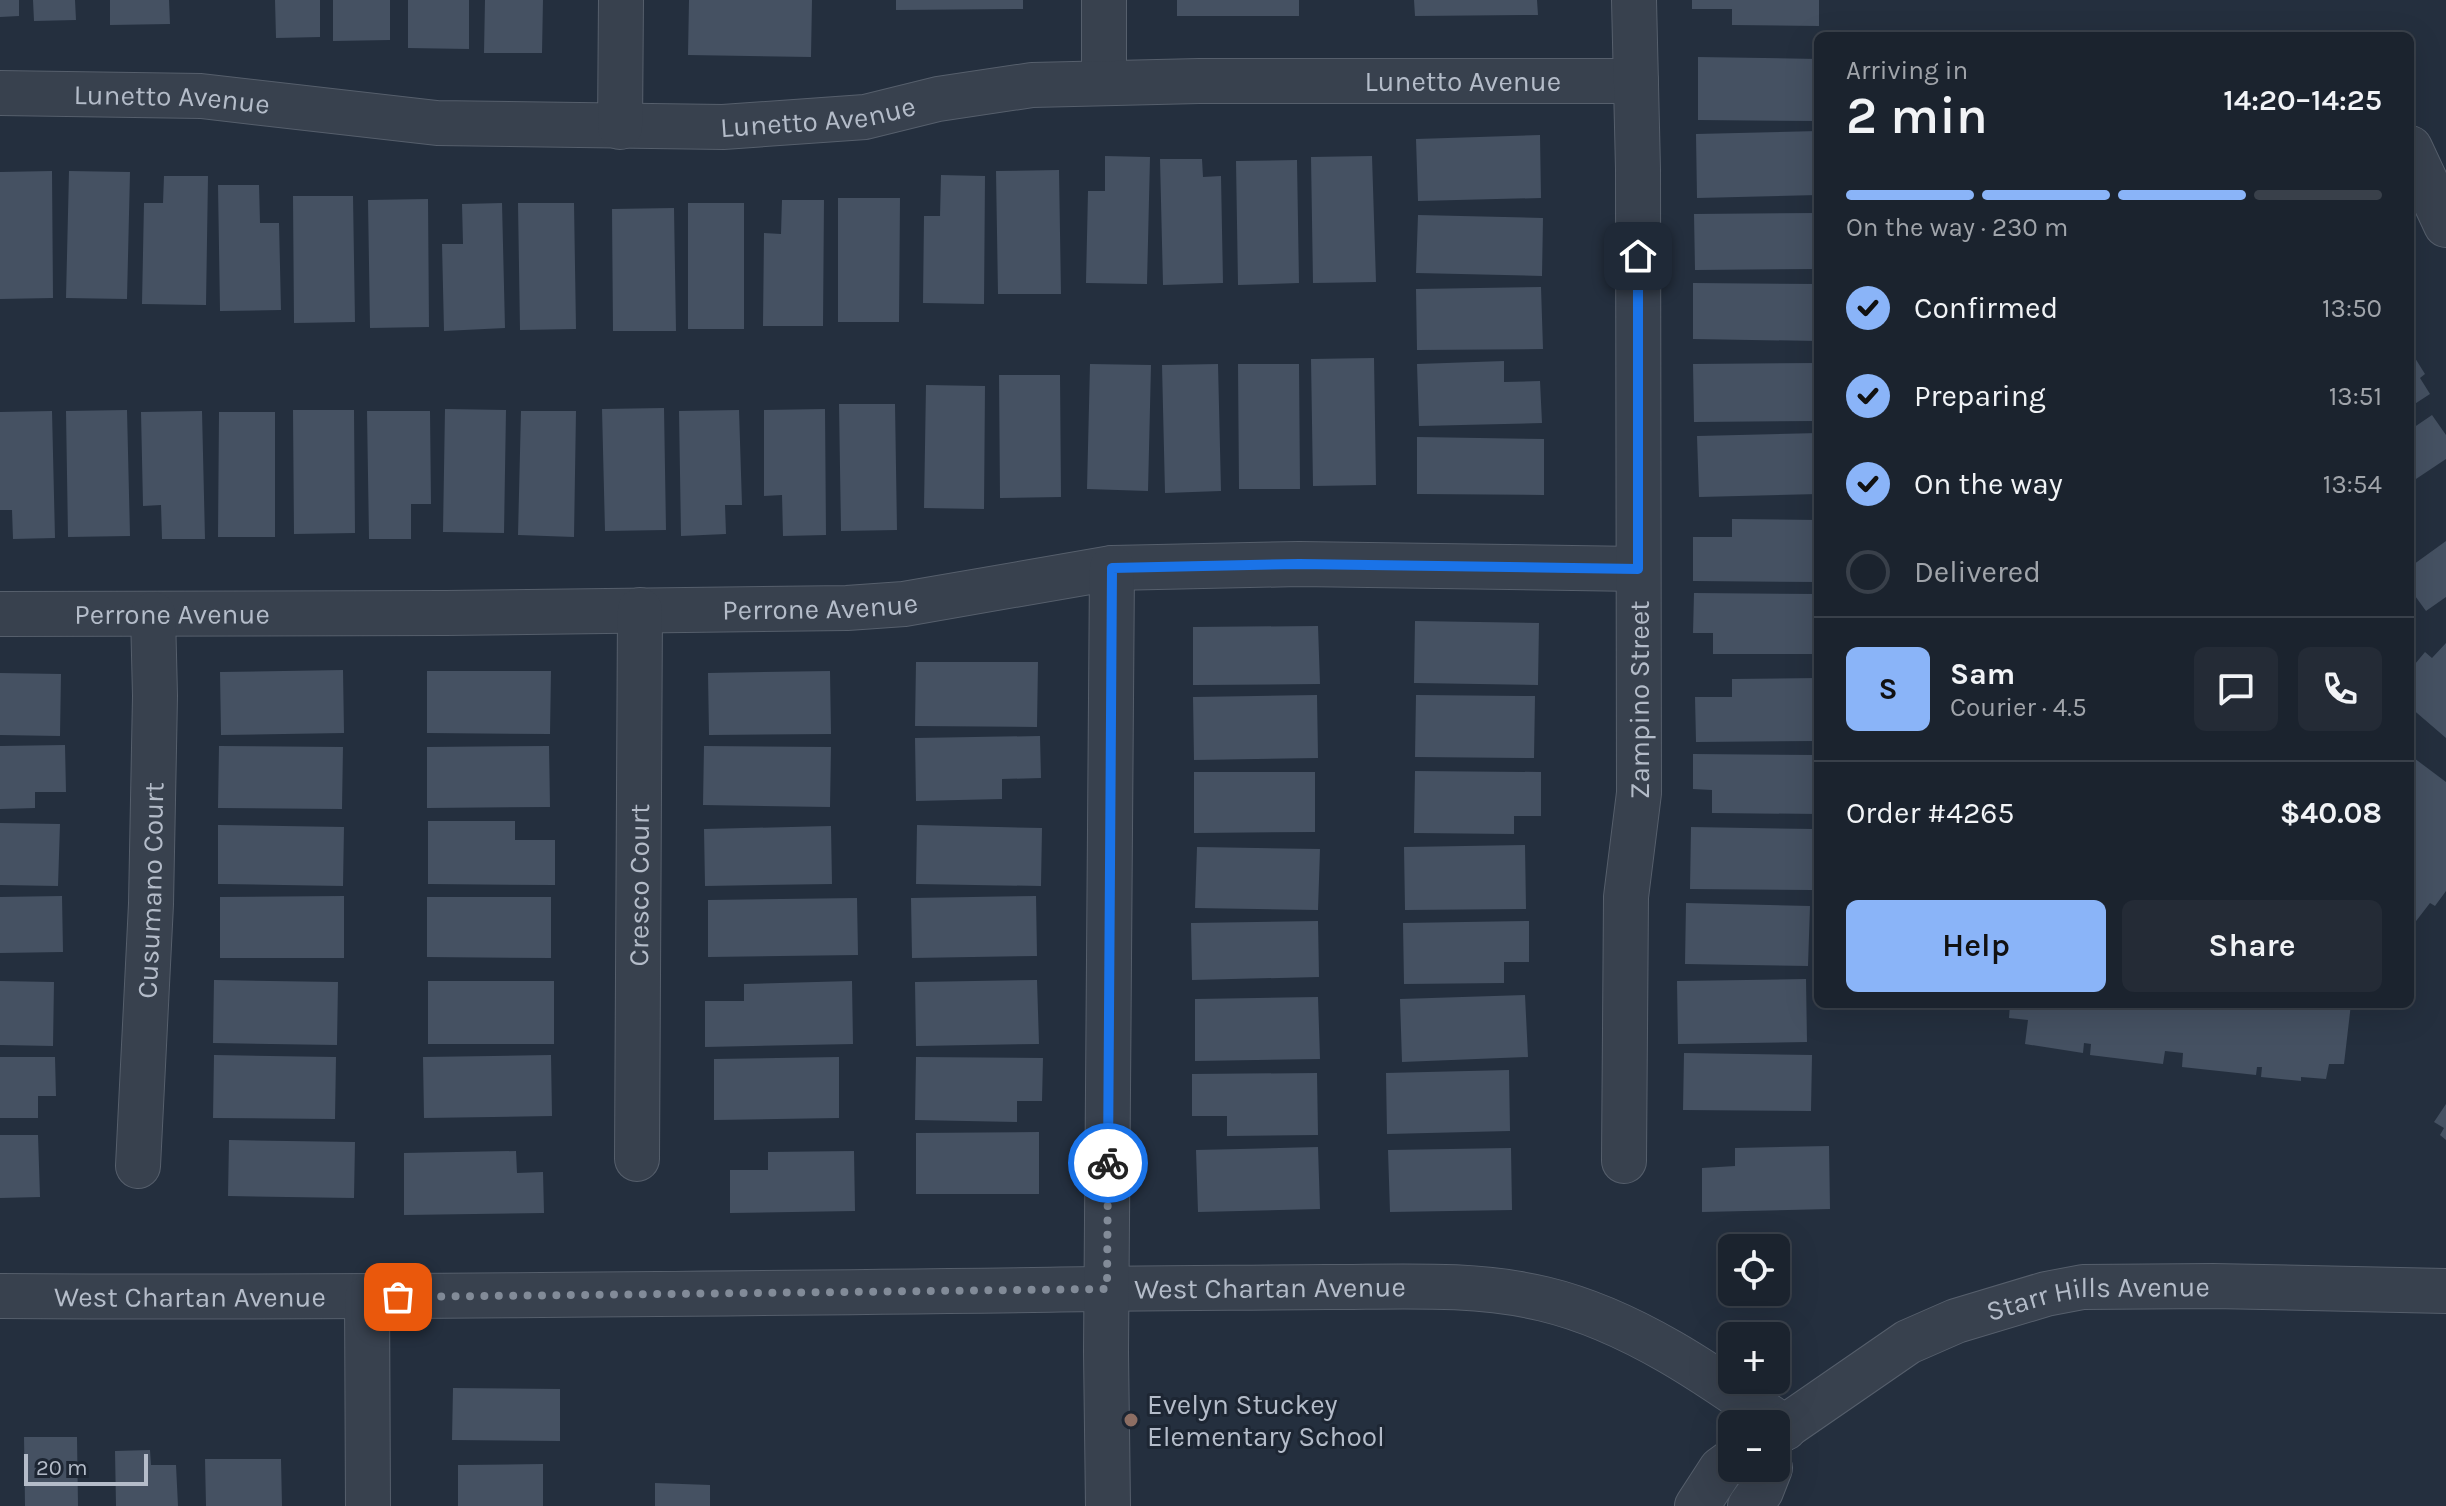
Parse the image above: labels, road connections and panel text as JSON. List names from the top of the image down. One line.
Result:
{"streets":{"street":["Lunetto Avenue","Perrone Avenue","Zampino Street","Cresco Court","Cusumano Court","West Chartan Avenue","Starr Hills Avenue"]},"crossings":[["Lunetto Avenue","Zampino Street"],["Perrone Avenue","Zampino Street"],["Perrone Avenue","Cresco Court"],["Perrone Avenue","Cusumano Court"]],"places":["Evelyn Stuckey Elementary School"],"scale_bar":"20 m","page":{"heading":["2 min","Arriving in","14:20–14:25"],"panel":["Sam","Courier · 4.5","Order #4265","$40.08"],"bar":"On the way · 230 m","list":[["Confirmed","13:50"],["Preparing","13:51"],["On the way","13:54"],"Delivered"],"round":"S","buttons":["Help","Share"],"map_buttons":["+","−"],"scale":"20 m"}}
